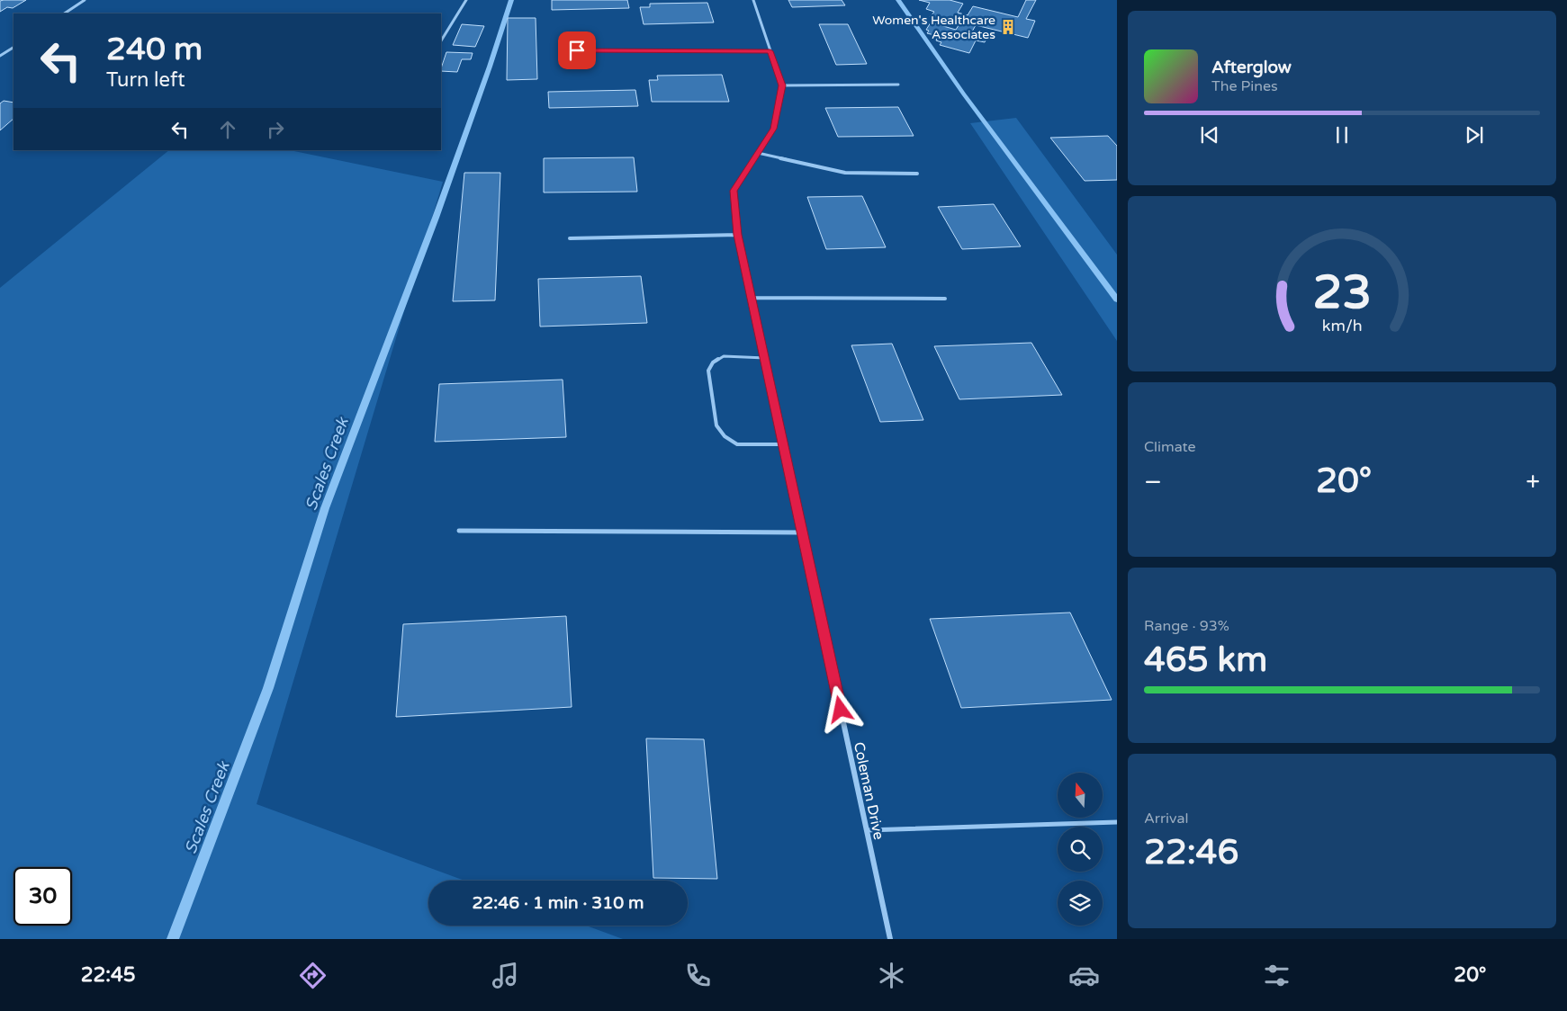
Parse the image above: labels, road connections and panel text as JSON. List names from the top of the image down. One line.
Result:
{"streets":{"street":["Coleman Drive"]},"water":["Scales Creek"],"places":{"building":["Women's Healthcare Associates"]},"north":"top","page":{"turn":["240 m","Turn left"],"song":["Afterglow","The Pines"],"tile":["Climate",["Range · 93%","465 km"],["Arrival","22:46"]],"heat":["−","20°","+"],"limit":"30","trip":"22:46 · 1 min · 310 m","tabs":["22:45","20°"],"gauge":["23","km/h"]}}
